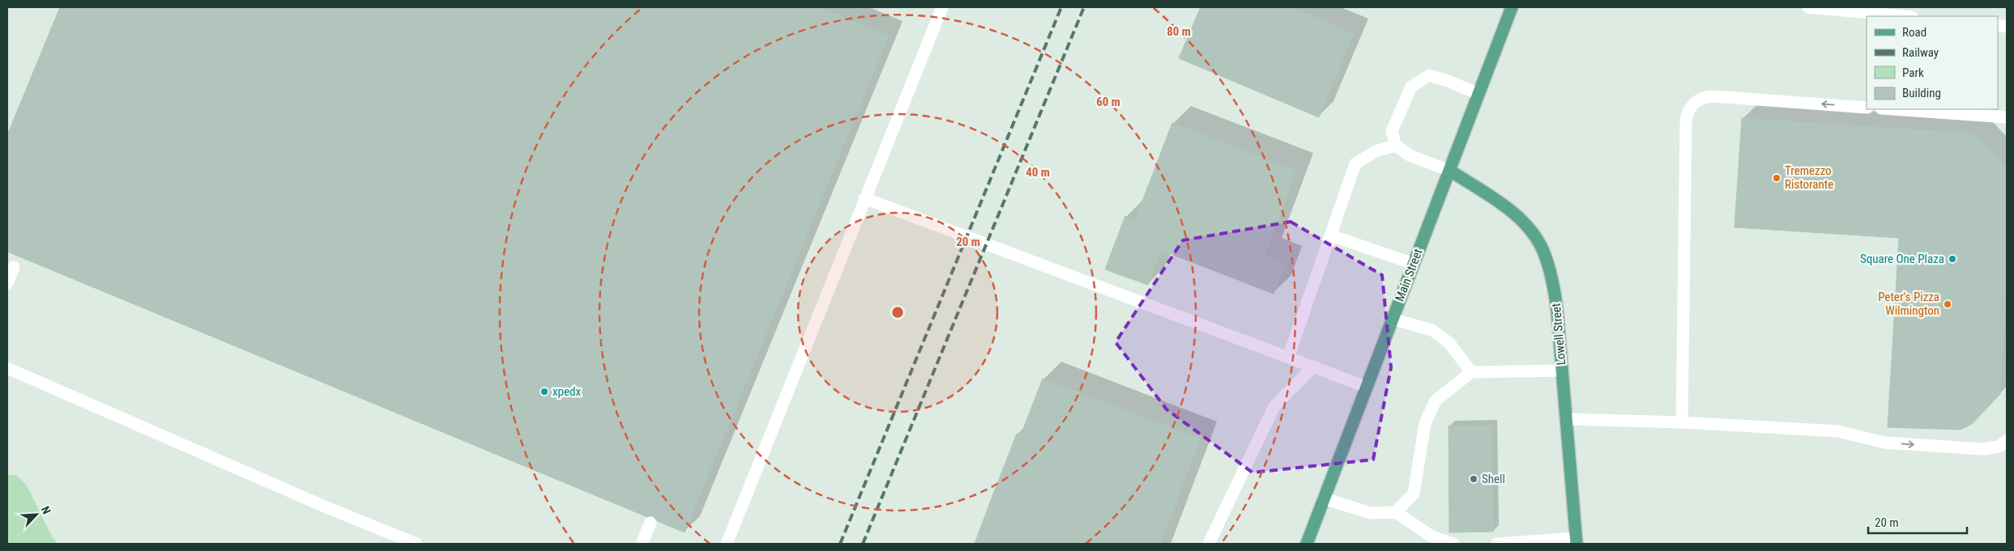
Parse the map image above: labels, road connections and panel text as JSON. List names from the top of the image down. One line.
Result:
{"streets":{"main road":["Main Street","Lowell Street"]},"crossings":[["Main Street","Lowell Street"]],"places":["Tremezzo Ristorante","Square One Plaza","Peter's Pizza Wilmington","xpedx","Shell"],"legend":["Road","Railway","Park","Building"],"scale_bar":"20 m","north":"top right","rings":["80 m","60 m","40 m","20 m"]}
